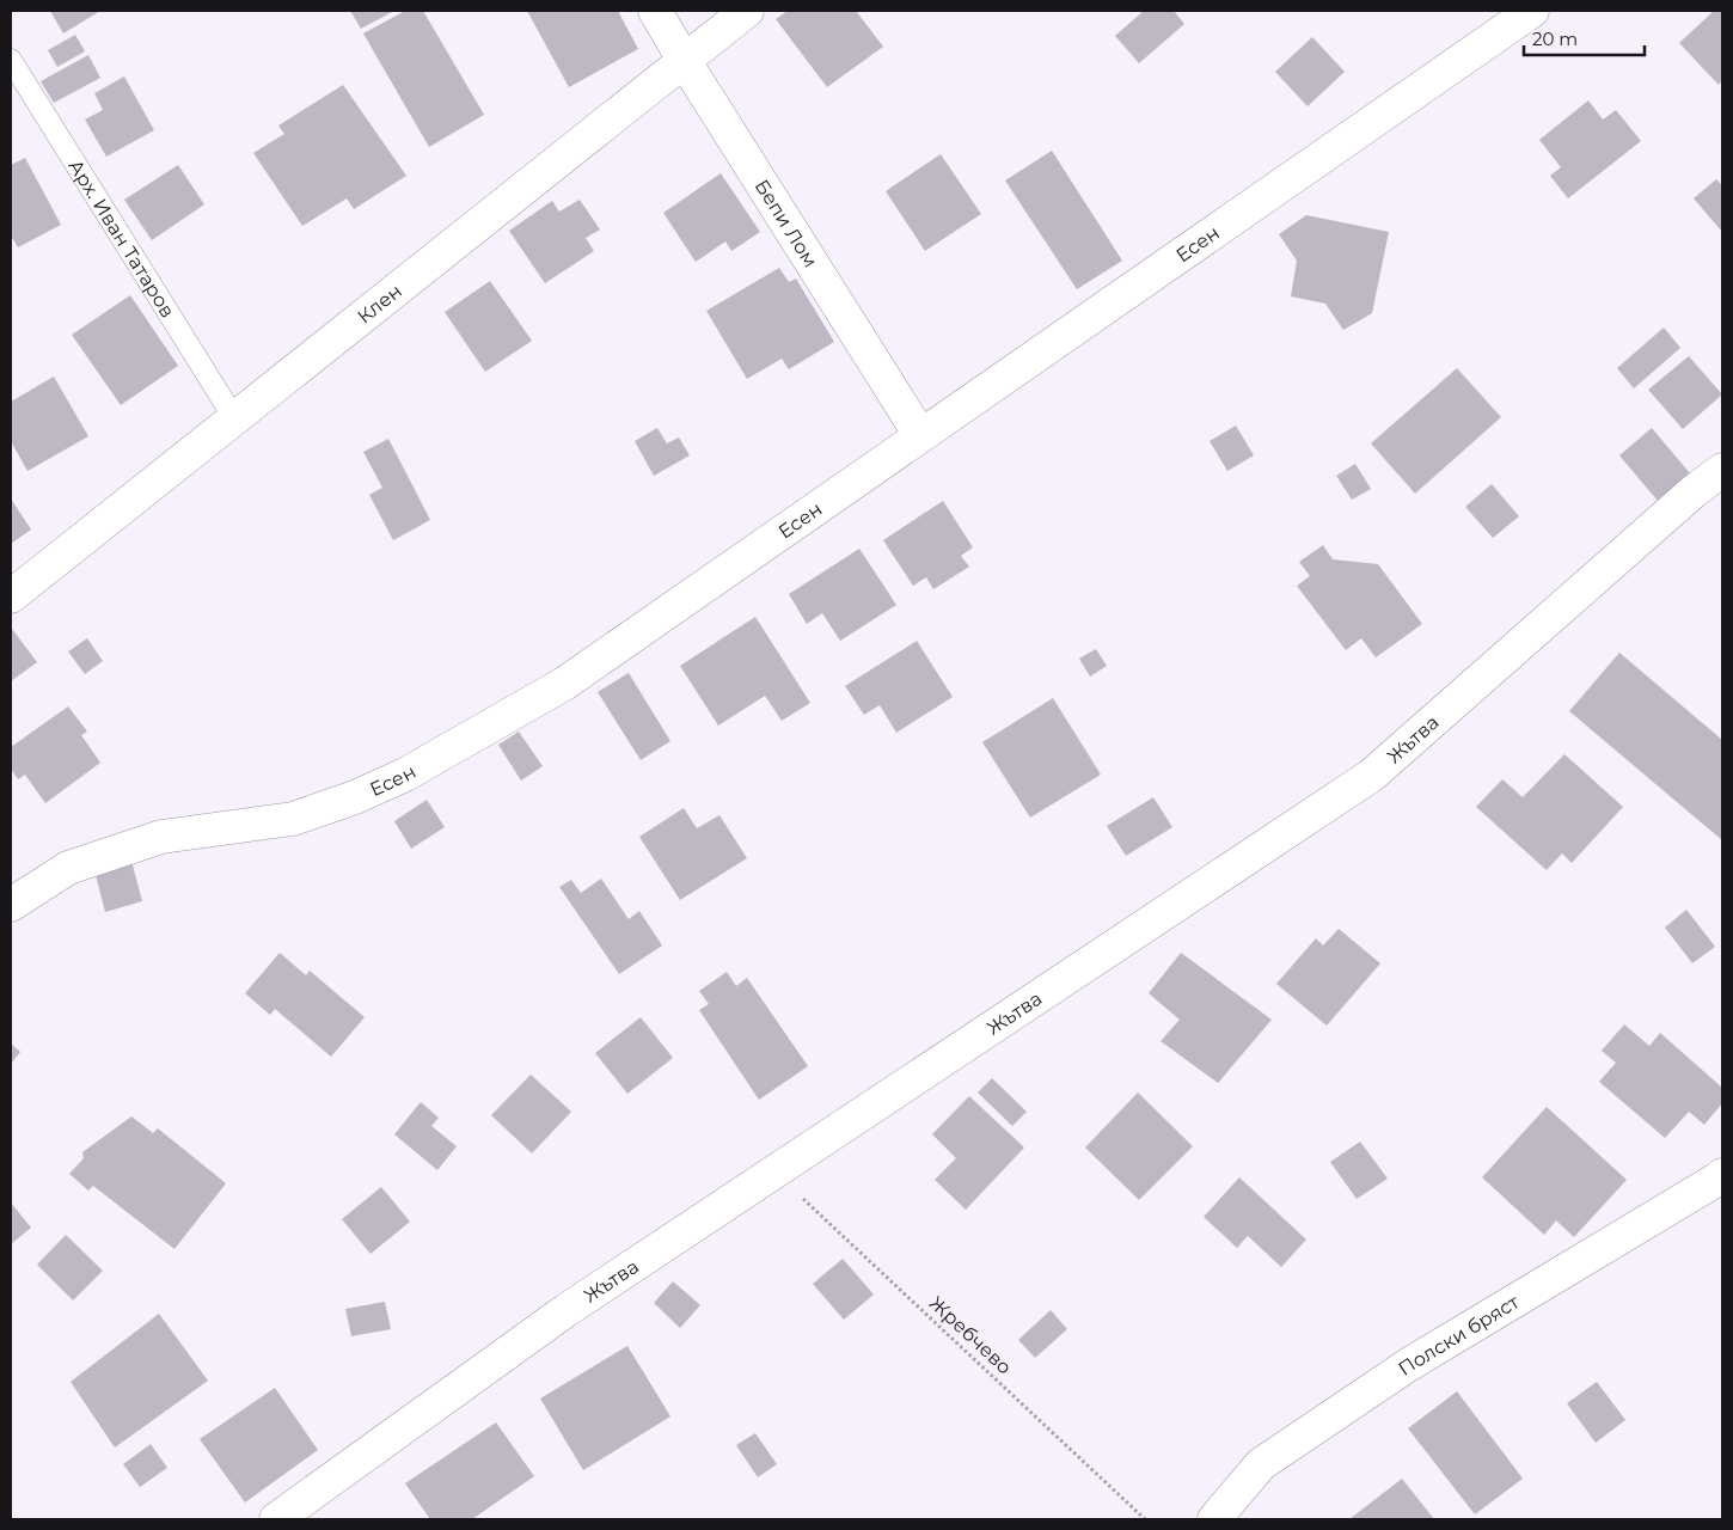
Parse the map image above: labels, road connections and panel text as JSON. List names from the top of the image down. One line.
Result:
{"streets":{"street":["Бепи Лом","Есен","Клен","Жътва","Полски бряст"],"lane":["Арх. Иван Татаров"],"path":["Жребчево"]},"crossings":[["Бепи Лом","Есен"],["Бепи Лом","Клен"],["Арх. Иван Татаров","Клен"],["Жътва","Жребчево"]],"scale_bar":"20 m"}
